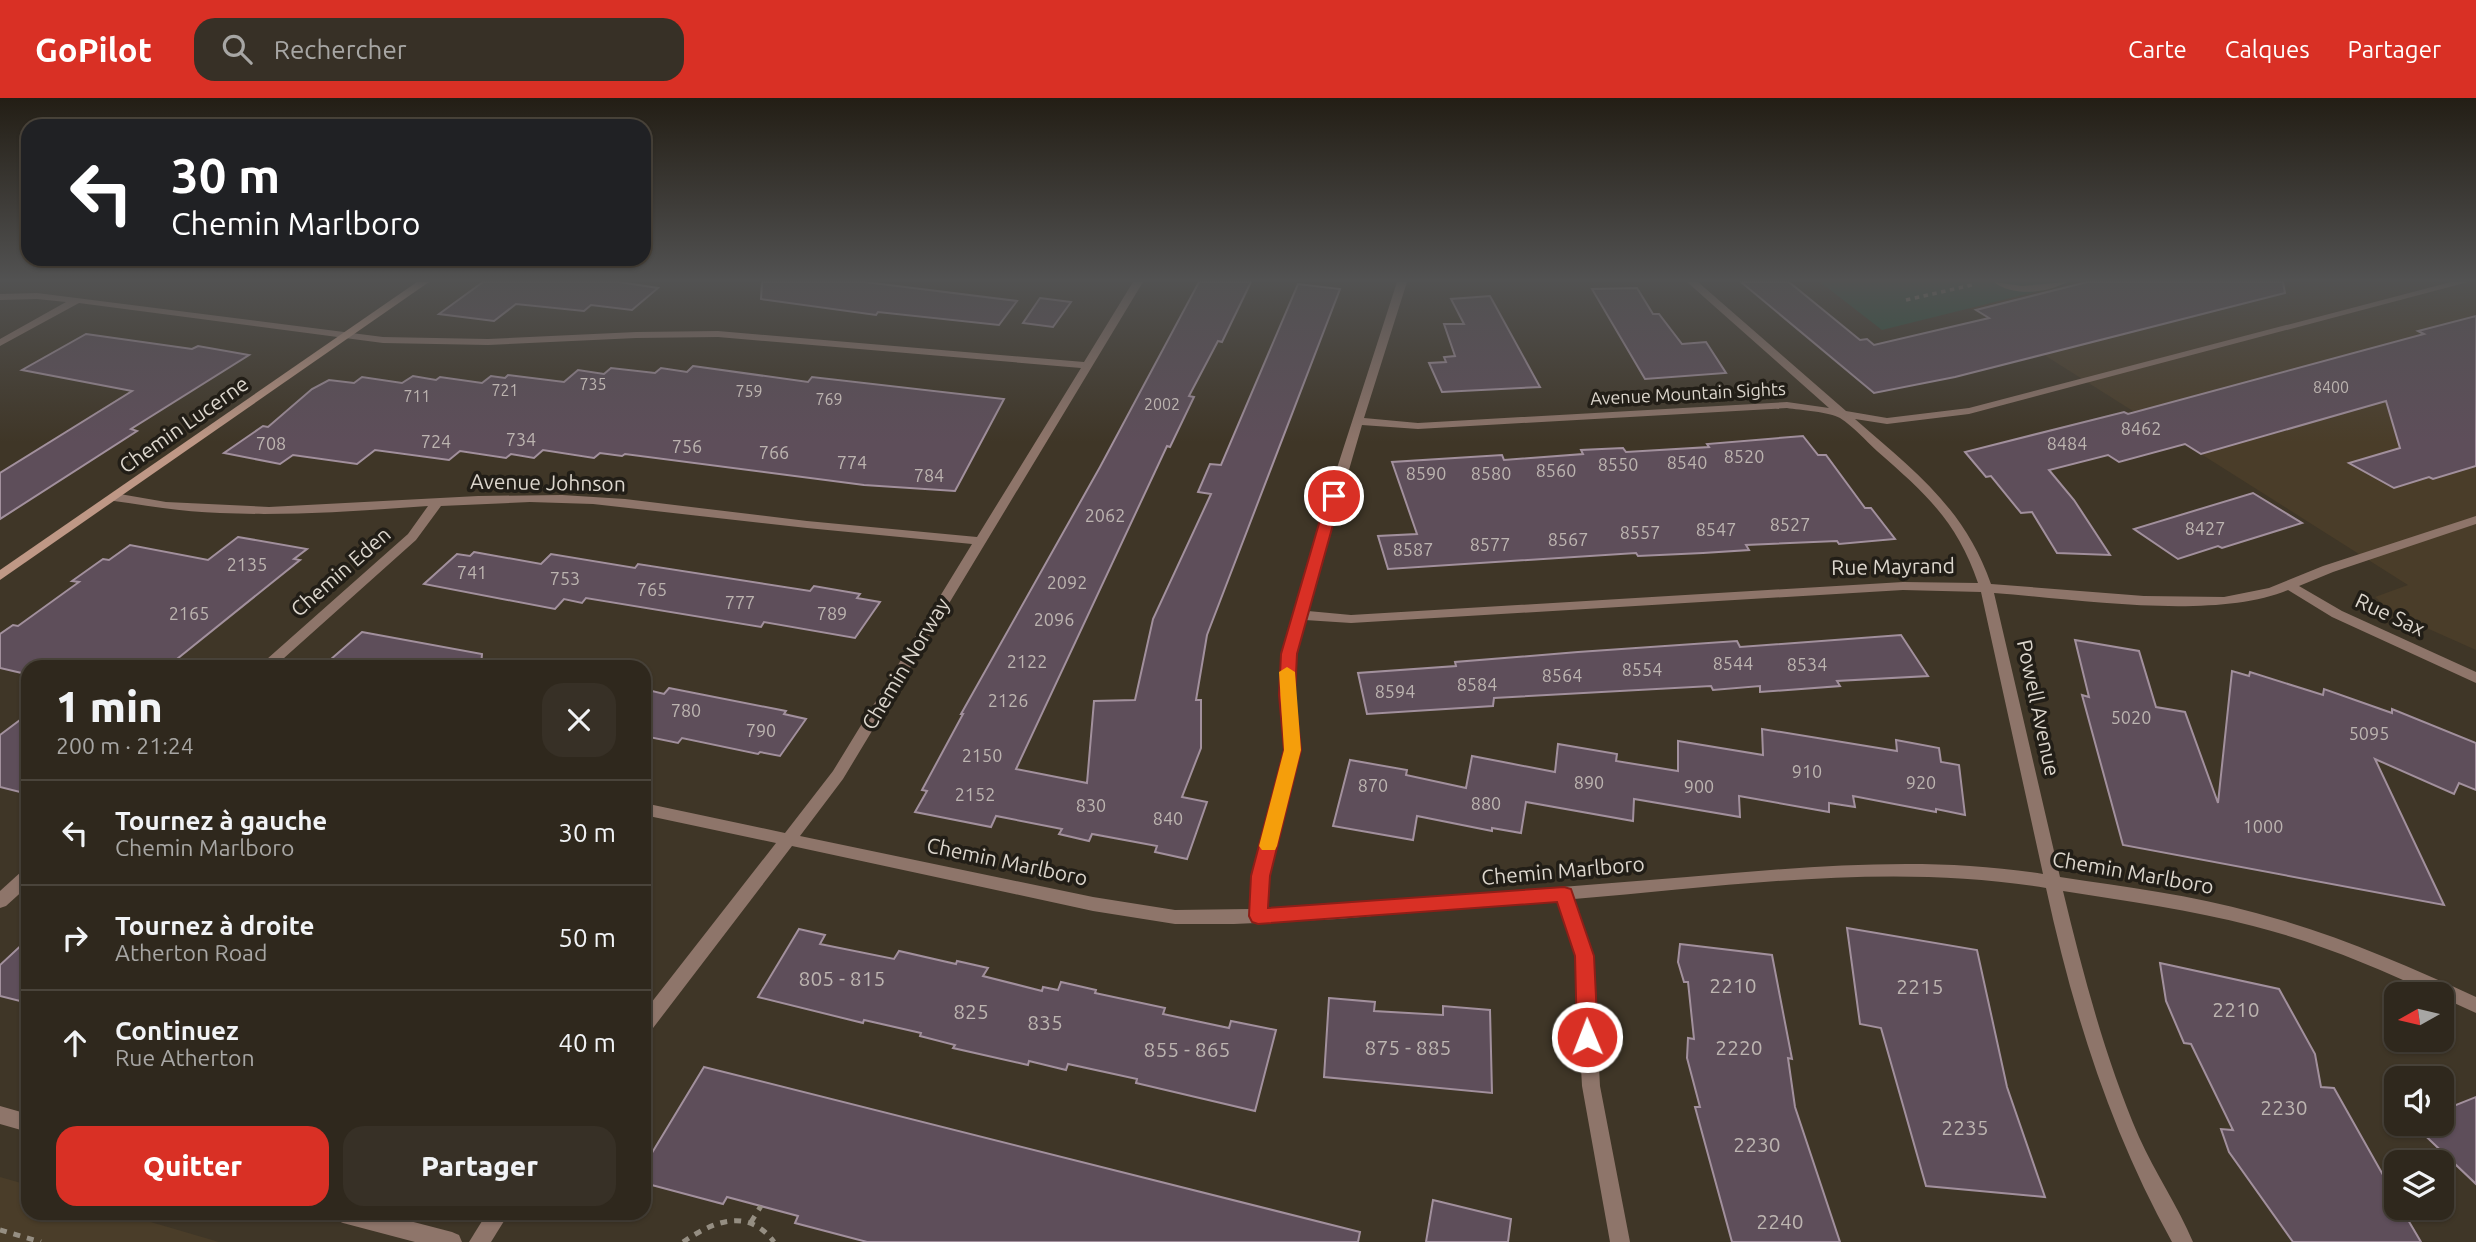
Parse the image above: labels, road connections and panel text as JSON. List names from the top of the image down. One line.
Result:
{"streets":{"main road":["Chemin Lucerne"],"street":["Avenue Mountain Sights","Avenue Johnson","Rue Mayrand","Chemin Eden","Rue Sax","Chemin Norway","Powell Avenue","Chemin Marlboro"]},"crossings":[["Avenue Mountain Sights","Powell Avenue"],["Chemin Lucerne","Avenue Johnson"],["Avenue Johnson","Chemin Eden"],["Avenue Johnson","Chemin Norway"],["Rue Mayrand","Rue Sax"],["Rue Mayrand","Powell Avenue"],["Chemin Norway","Chemin Marlboro"],["Powell Avenue","Chemin Marlboro"]],"house_numbers":["735","8400","721","759","711","769","2002","8462","734","724","708","8484","756","766","8520","774","8540","8550","8560","8590","8580","784","2062","8527","8427","8547","8557","8567","8577","8587","2135","741","753","2092","765","777","2165","789","2096","2122","8544","8534","8554","8564","8584","8594","2126","780","5020","790","5095","2150","910","890","920","870","900","2152","880","830","840","1000","805 - 815","2210","2215","2210","825","835","875 - 885","2220","855 - 865","2230","2235","2230","2240"],"north":"left","page":{"header":"GoPilot","search":"Rechercher","nav":["Carte","Calques","Partager"],"turn":["30 m","Chemin Marlboro"],"heading":["1 min","200 m · 21:24"],"list":[{"name":"Tournez à gauche","note":"Chemin Marlboro","value":"30 m"},{"name":"Tournez à droite","note":"Atherton Road","value":"50 m"},{"name":"Continuez","note":"Rue Atherton","value":"40 m"}],"buttons":["Quitter","Partager"]}}
